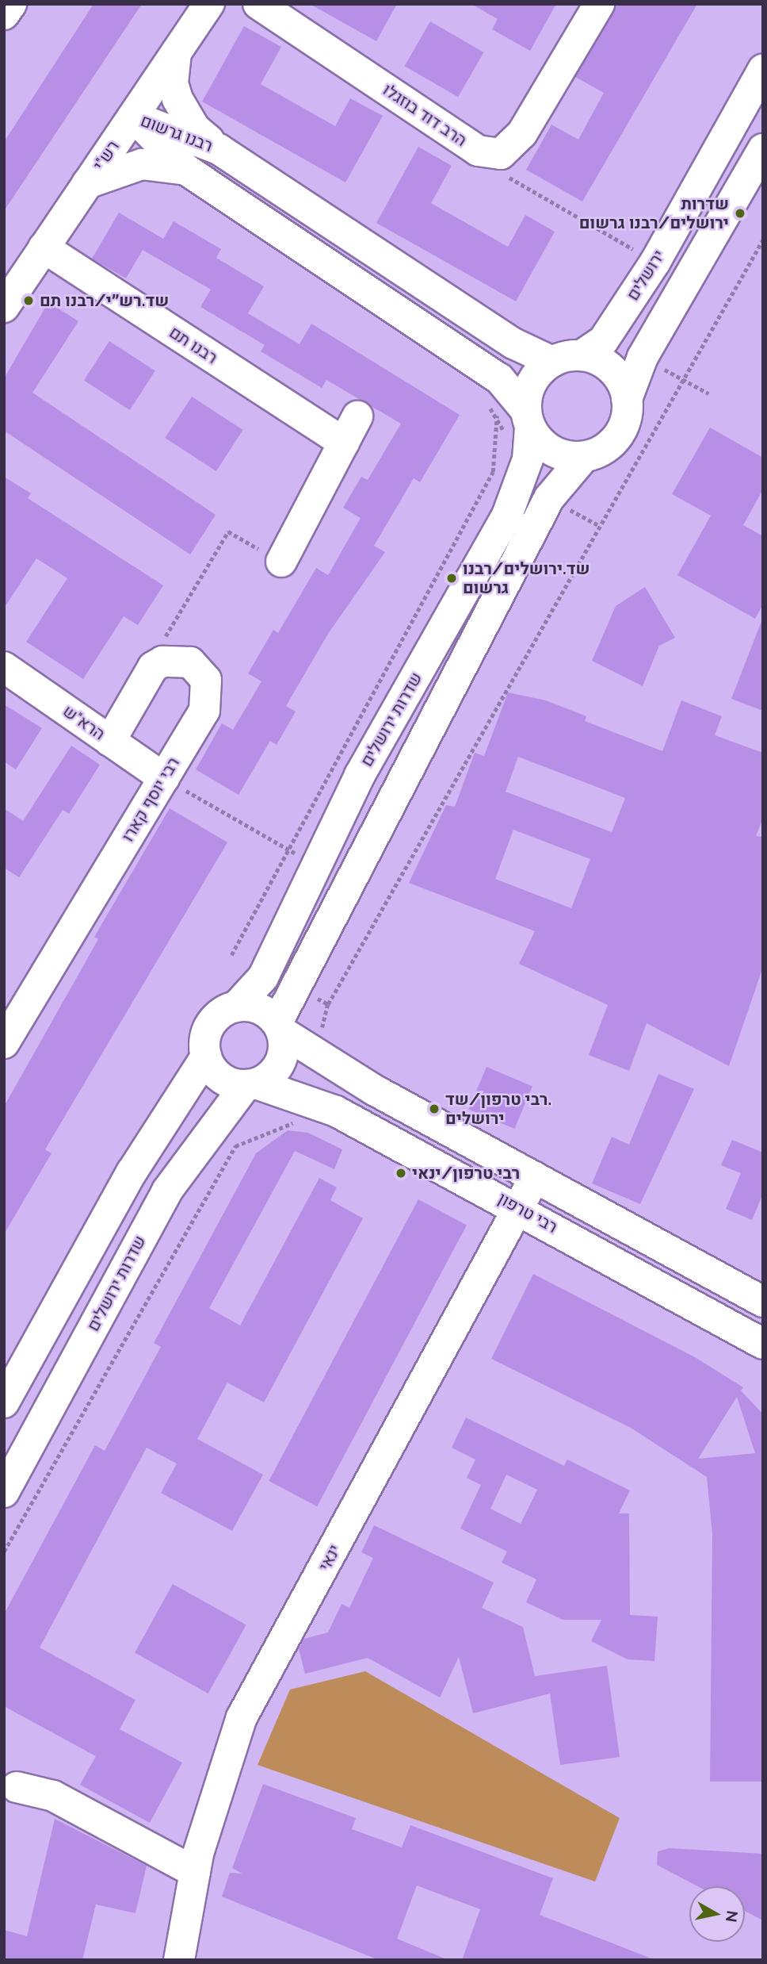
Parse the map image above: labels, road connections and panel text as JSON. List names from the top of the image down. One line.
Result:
{"streets":{"street":["הרב דוד בוזגלו","רבנו גרשום","רש\"י","ירושלים","רבנו תם","שדרות ירושלים","הרא\"ש","רבי יוסף קארו","רבי טרפון","ינאי"]},"crossings":[["רבנו גרשום","רש\"י"],["רבנו גרשום","ירושלים"],["רבנו גרשום","שדרות ירושלים"],["רש\"י","רבנו תם"],["ירושלים","שדרות ירושלים"],["שדרות ירושלים","רבי טרפון"],["הרא\"ש","רבי יוסף קארו"],["רבי טרפון","ינאי"]],"places":["שדרות ירושלים/רבנו גרשום","שד.רש״י/רבנו תם","שד.ירושלים/רבנו גרשום","רבי טרפון/שד. ירושלים","רבי טרפון/ינאי"],"north":"right"}
